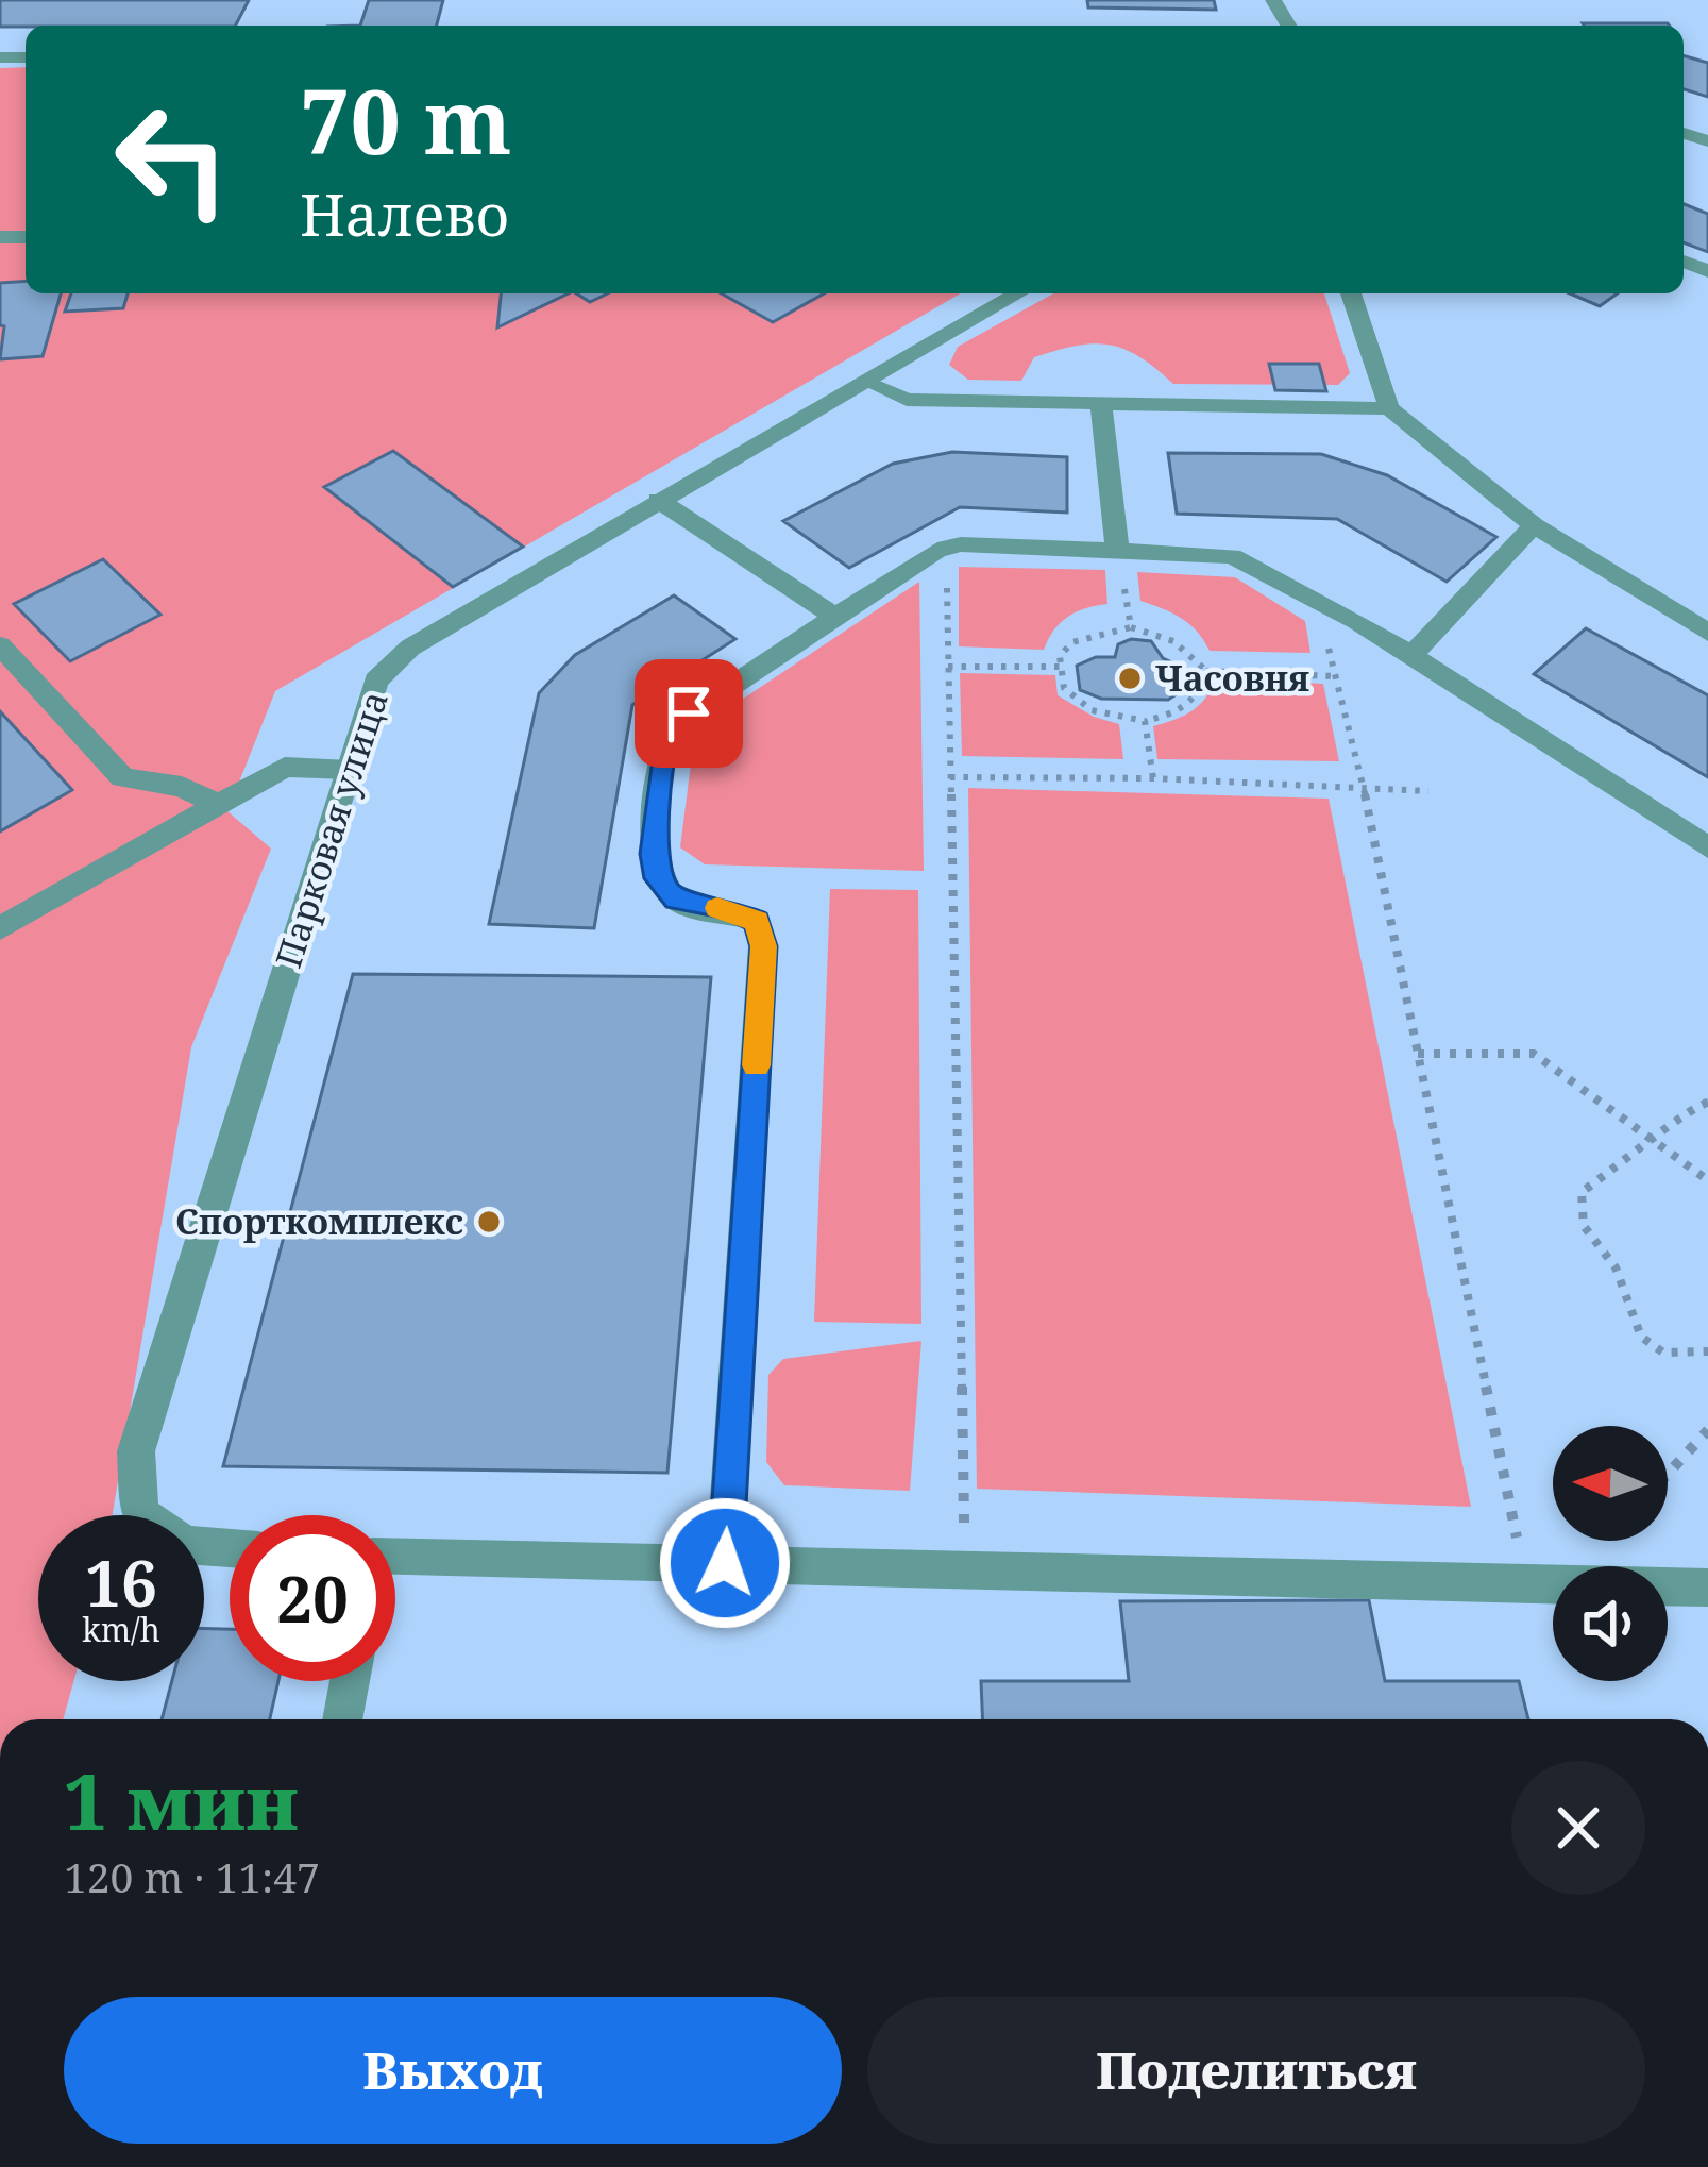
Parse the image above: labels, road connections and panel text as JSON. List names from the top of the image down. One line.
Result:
{"streets":{"street":["Парковая улица"]},"places":["Часовня","Спорткомплекс"],"north":"left","page":{"turn":["70 m","Налево"],"speed":"16 km/h","limit":"20","heading":["1 мин","120 m · 11:47"],"buttons":["Выход","Поделиться"]}}
